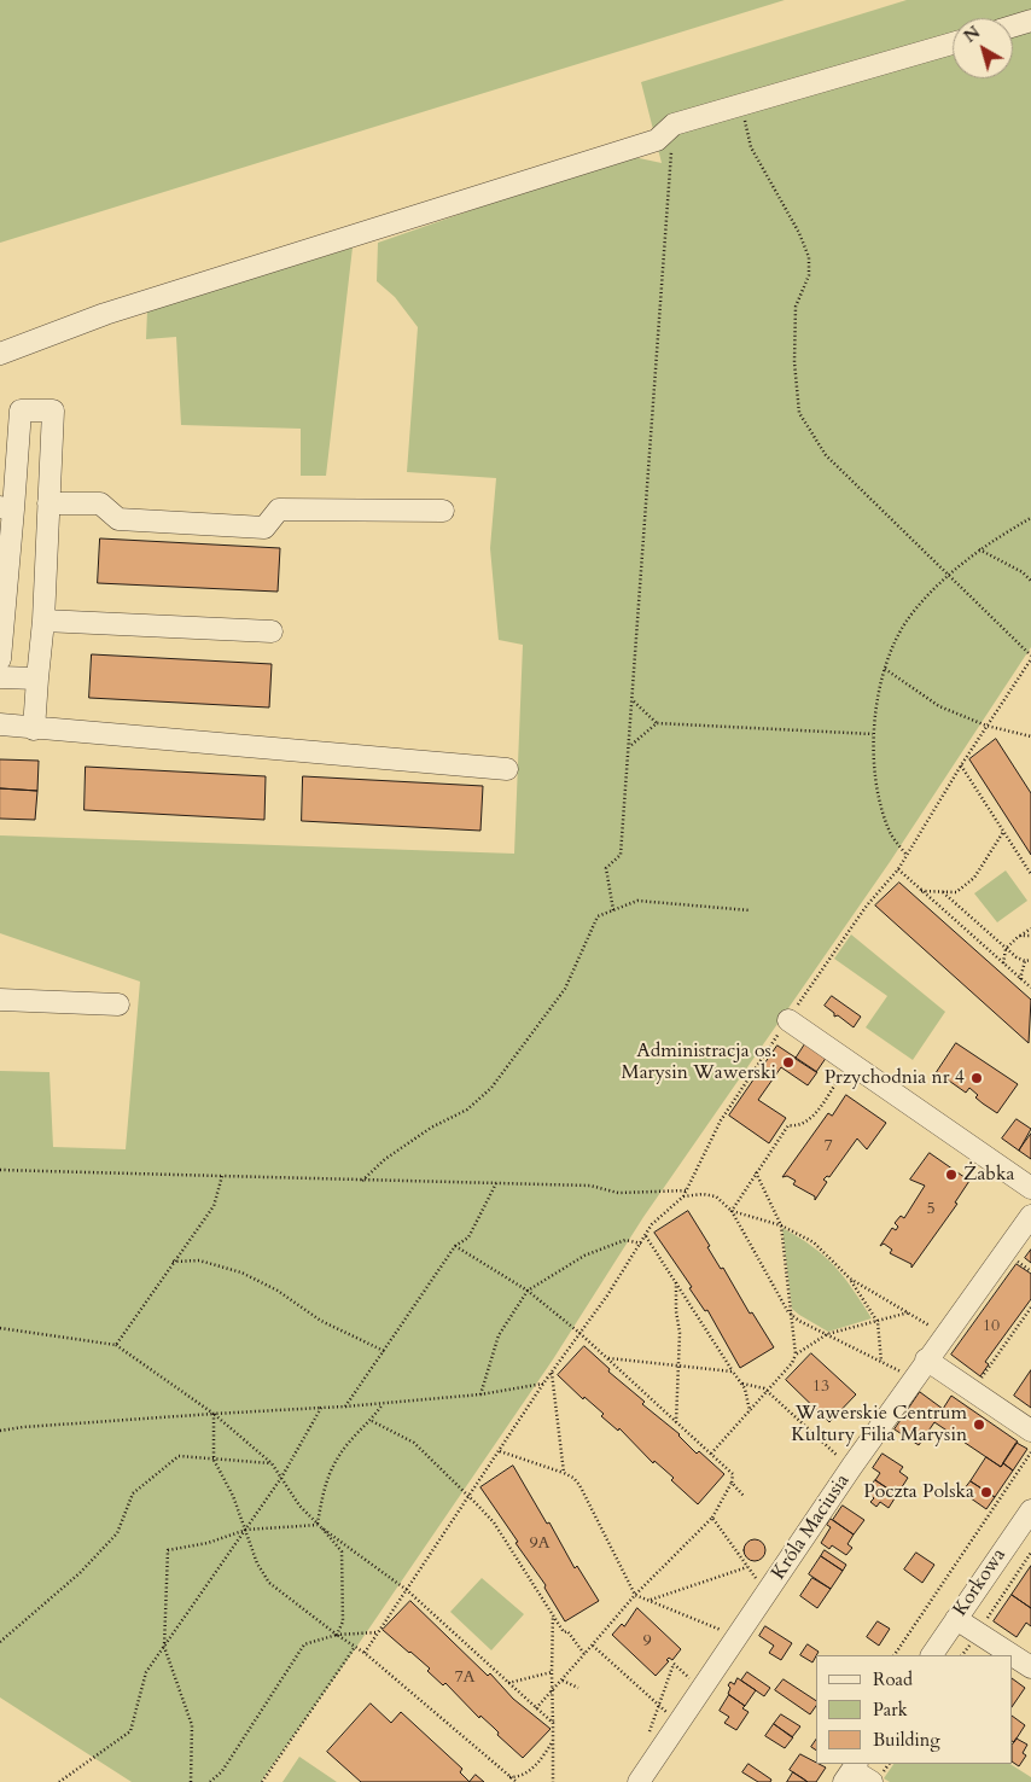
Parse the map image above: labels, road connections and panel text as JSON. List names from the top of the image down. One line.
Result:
{"streets":{"street":["Króla Maciusia","Korkowa"]},"places":["Administracja os. Marysin Wawerski","Przychodnia nr 4","Żabka","Wawerskie Centrum Kultury Filia Marysin","Poczta Polska"],"house_numbers":["7","5","10","13","9A","9","7A"],"legend":["Road","Park","Building"],"north":"top left"}
